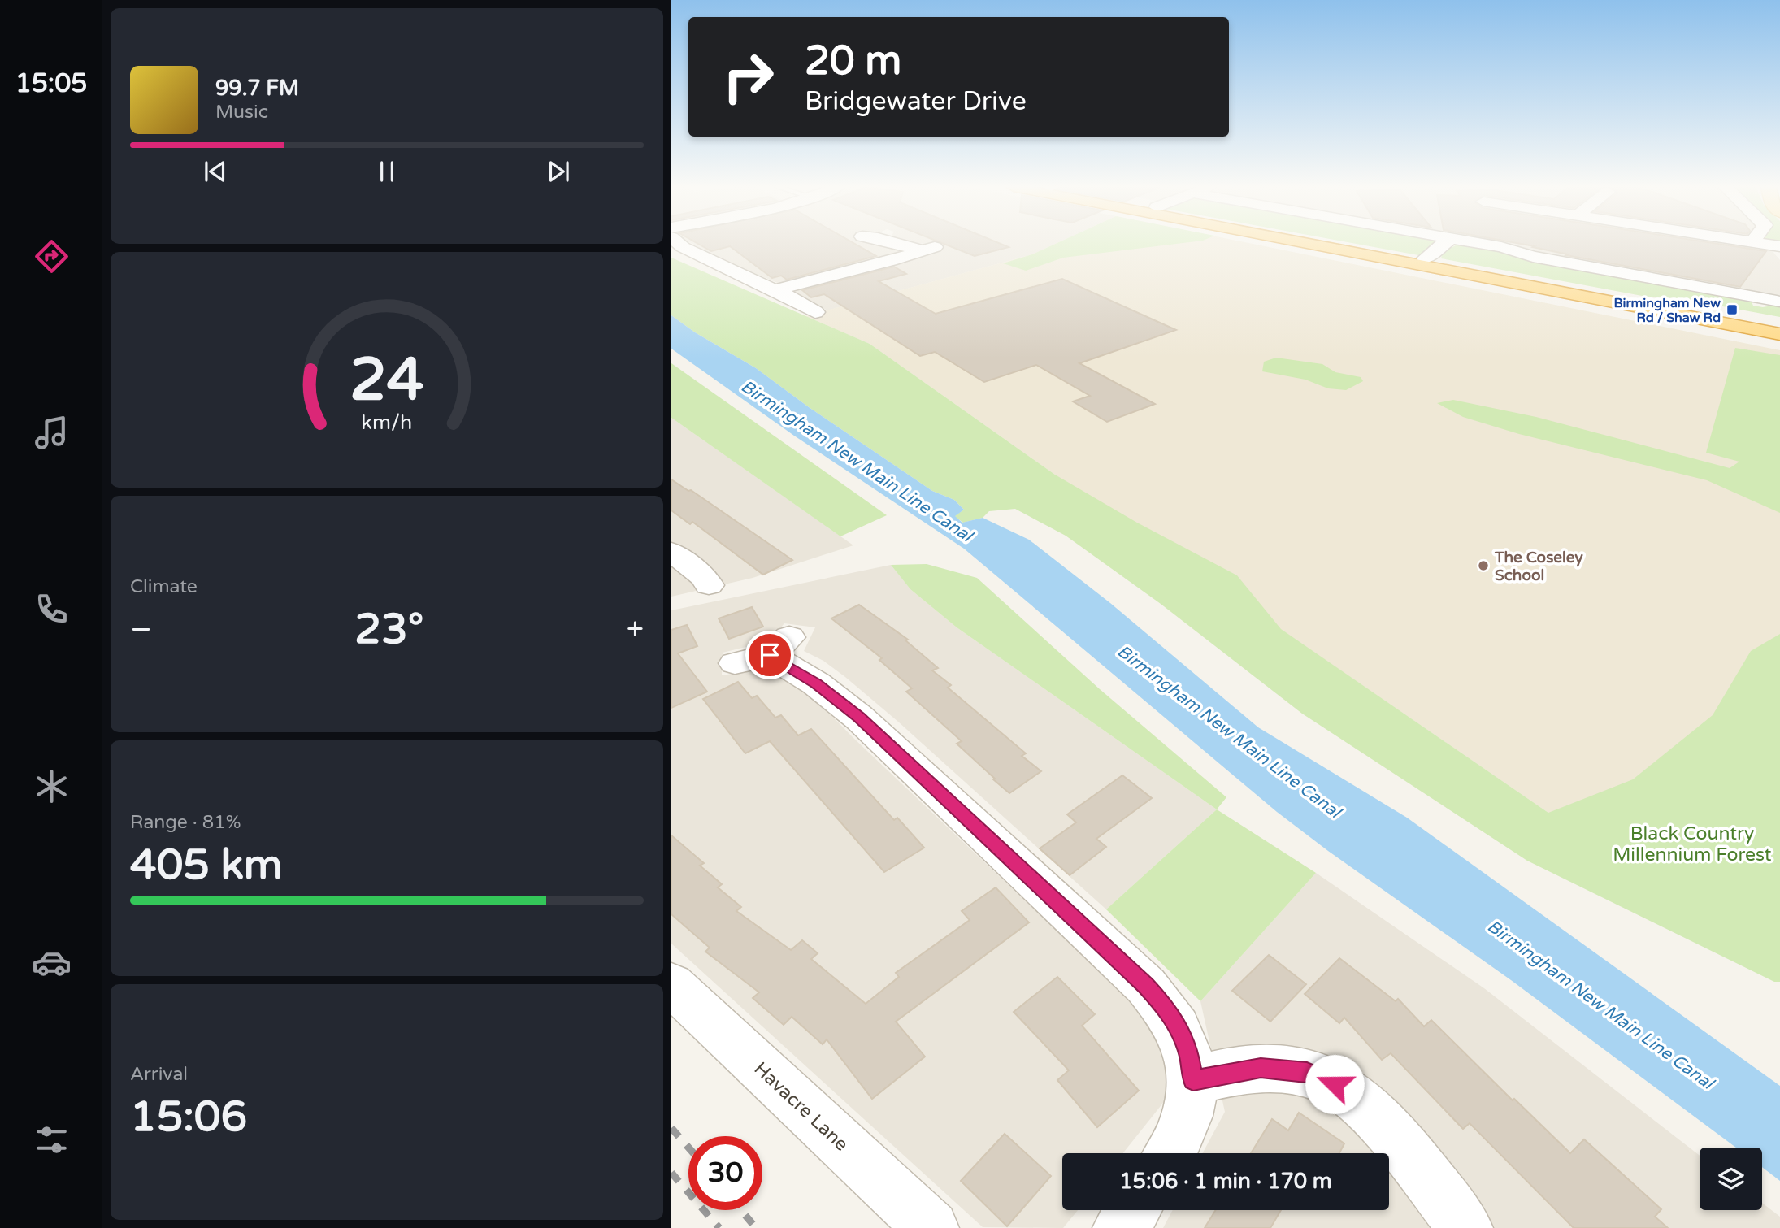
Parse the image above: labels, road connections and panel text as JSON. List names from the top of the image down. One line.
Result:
{"streets":{"street":["Havacre Lane"]},"water":["Birmingham New Main Line Canal"],"parks":["Black Country Millennium Forest"],"places":{"transit":["Birmingham New Rd / Shaw Rd"],"other":["The Coseley School"]},"page":{"tabs":"15:05","turn":["20 m","Bridgewater Drive"],"song":["99.7 FM","Music"],"tile":["Climate",["Range · 81%","405 km"],["Arrival","15:06"]],"heat":["−","23°","+"],"limit":"30","trip":"15:06 · 1 min · 170 m","gauge":["24","km/h"]}}
